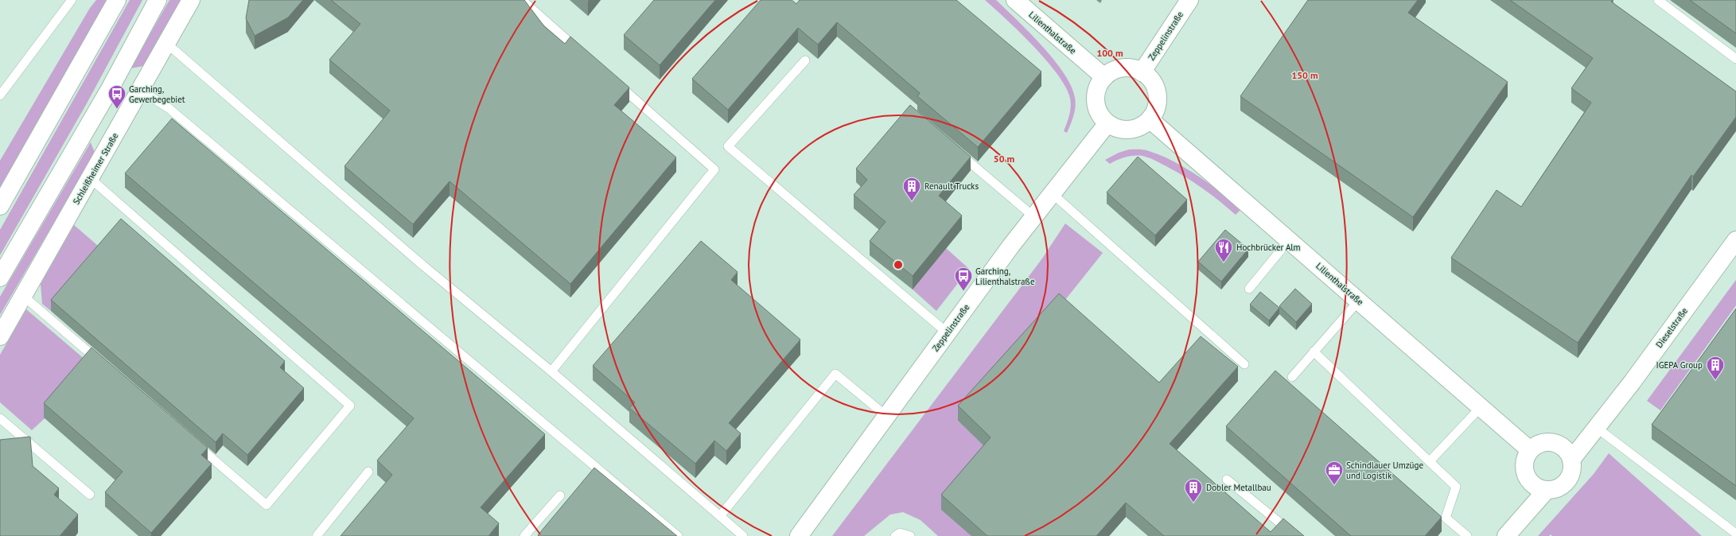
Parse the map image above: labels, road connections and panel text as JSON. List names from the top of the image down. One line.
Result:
{"streets":{"street":["Lilienthalstraße","Zeppelinstraße","Schleißheimer Straße","Dieselstraße"]},"crossings":[["Lilienthalstraße","Zeppelinstraße"],["Lilienthalstraße","Dieselstraße"]],"places":{"bus stop":["Garching, Gewerbegebiet","Garching, Lilienthalstraße"],"building":["Renault Trucks","IGEPA Group","Dobler Metallbau"],"restaurant":["Hochbrücker Alm"],"office":["Schindlauer Umzüge und Logistik"]},"rings":["100 m","150 m","50 m"]}
